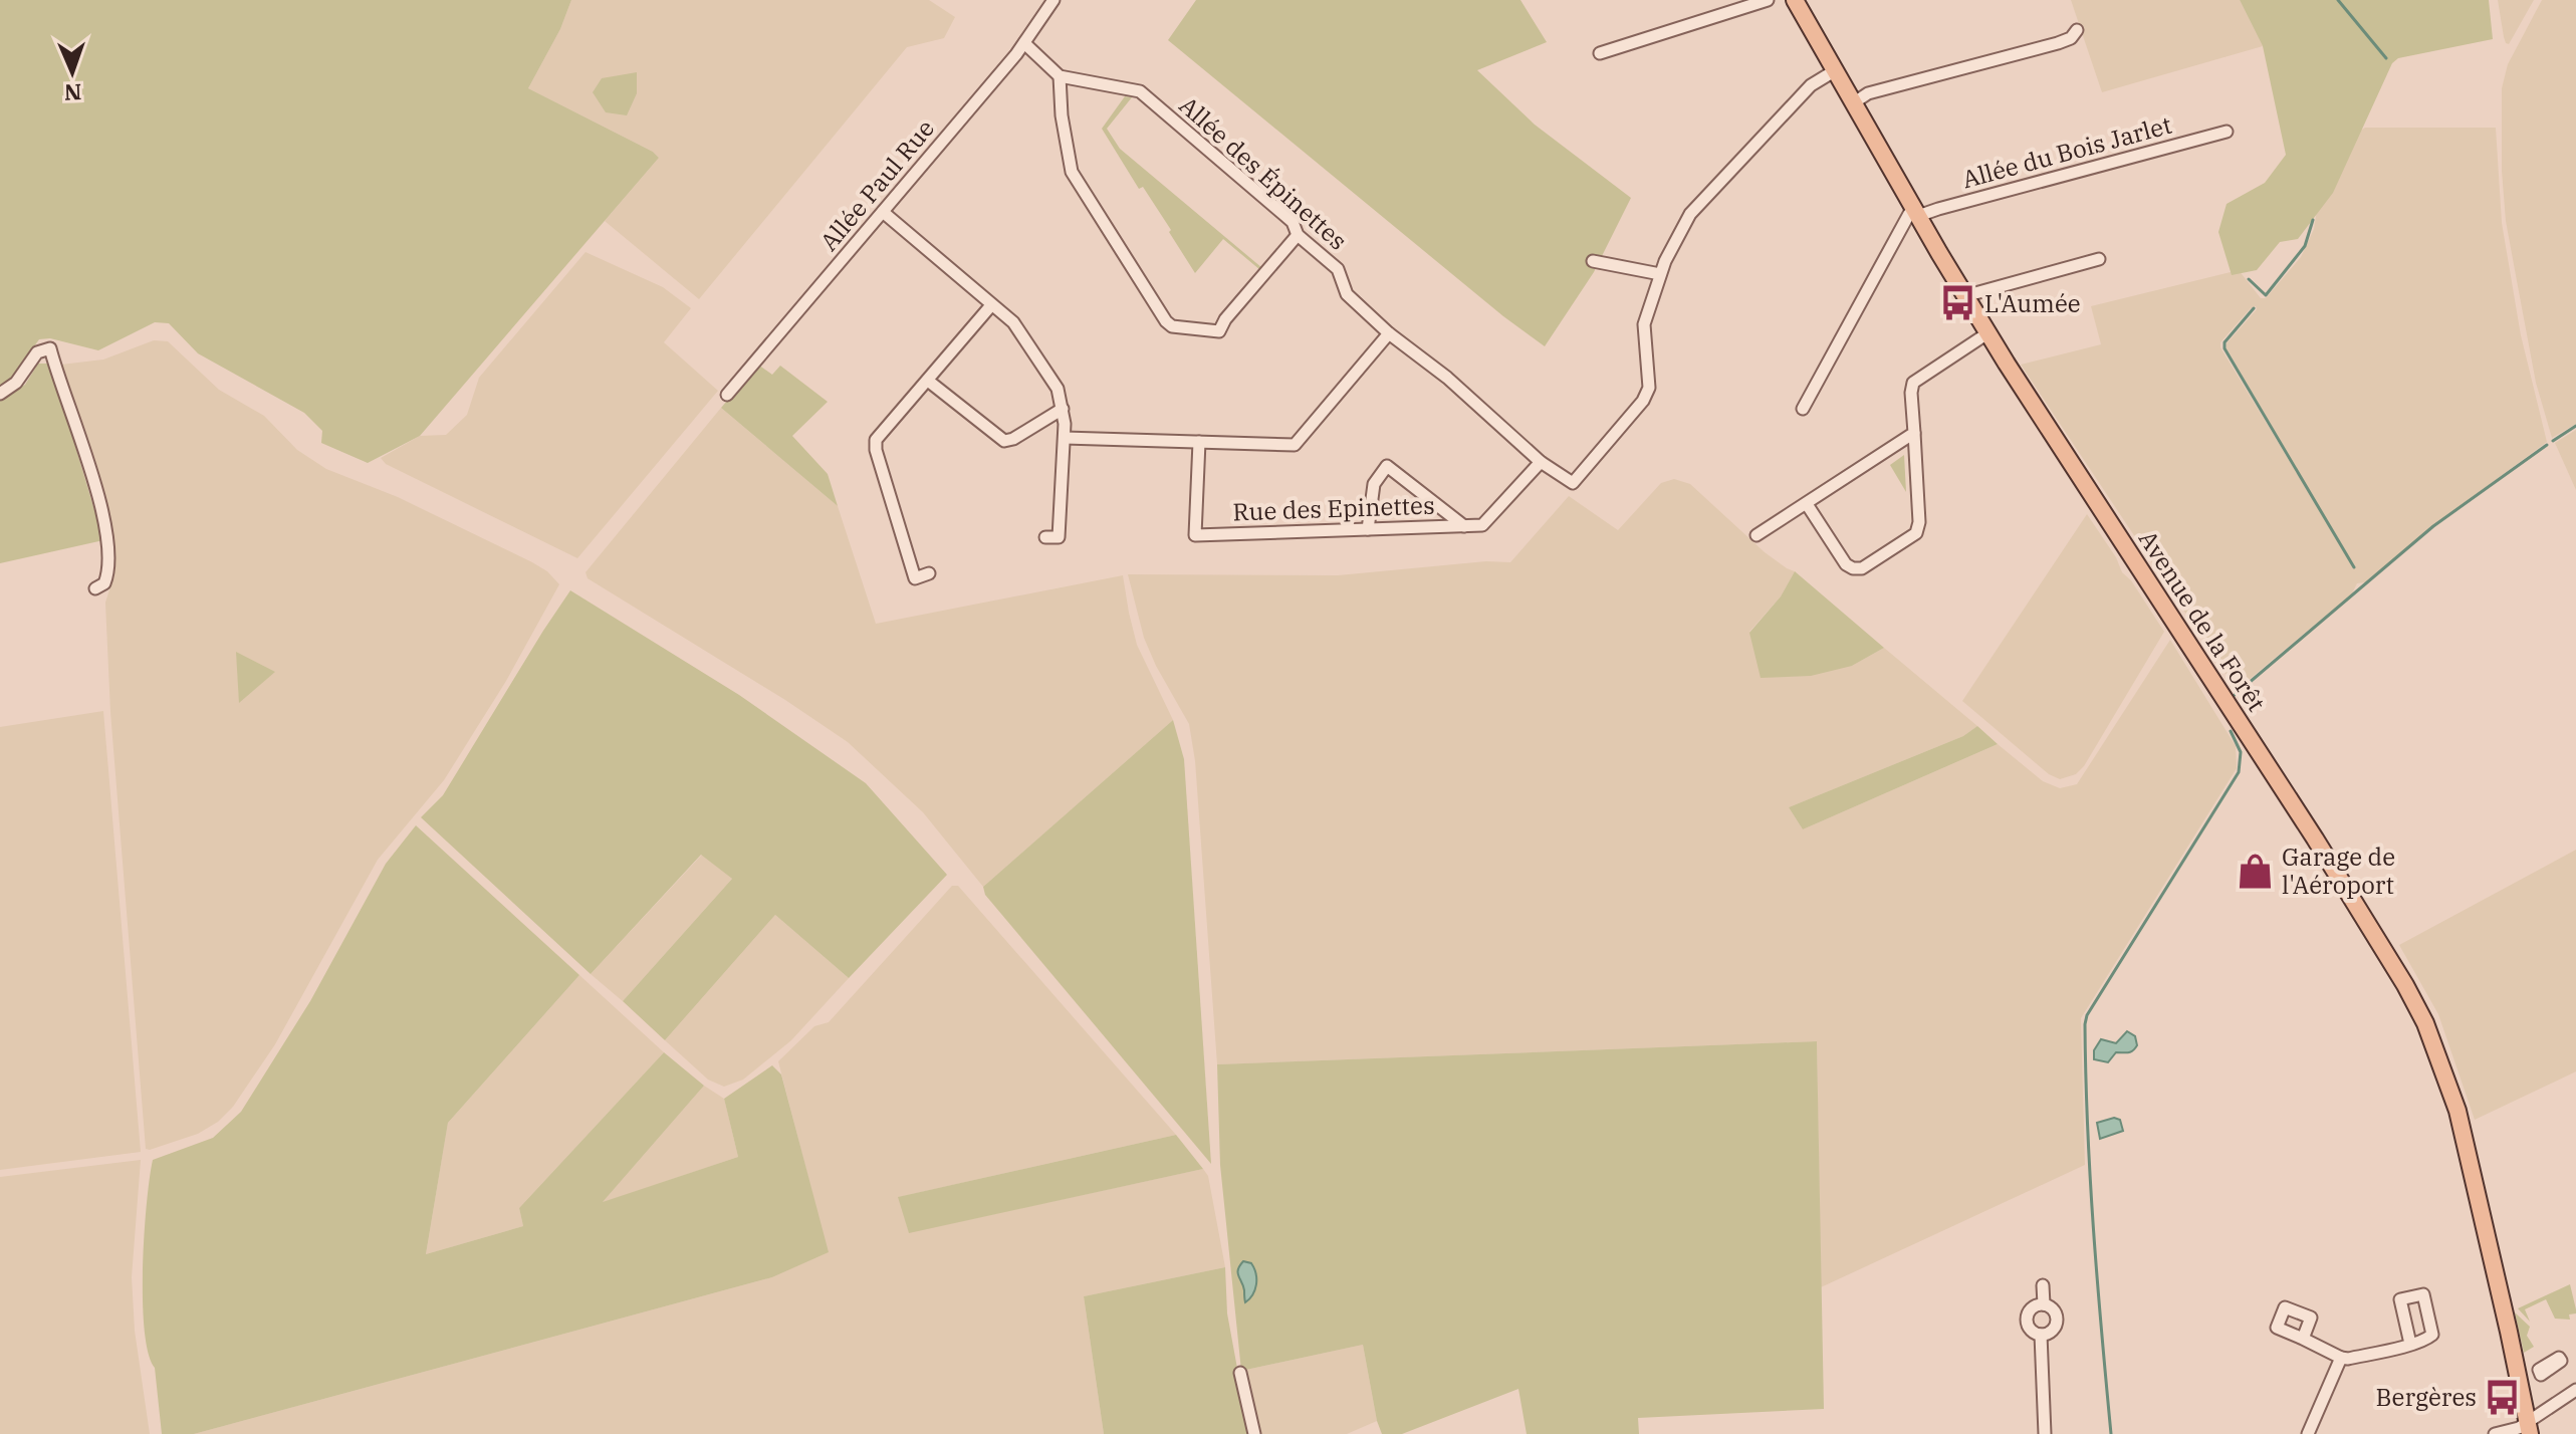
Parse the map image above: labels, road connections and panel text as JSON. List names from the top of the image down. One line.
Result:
{"streets":{"main road":["Avenue de la Forêt"],"street":["Allée du Bois Jarlet","Allée des Épinettes","Allée Paul Rue","Rue des Epinettes"]},"crossings":[["Allée du Bois Jarlet","Avenue de la Forêt"],["Allée des Épinettes","Rue des Epinettes"]],"places":{"bus stop":["L'Aumée","Bergères"],"shop":["Garage de l'Aéroport"]},"north":"bottom"}
